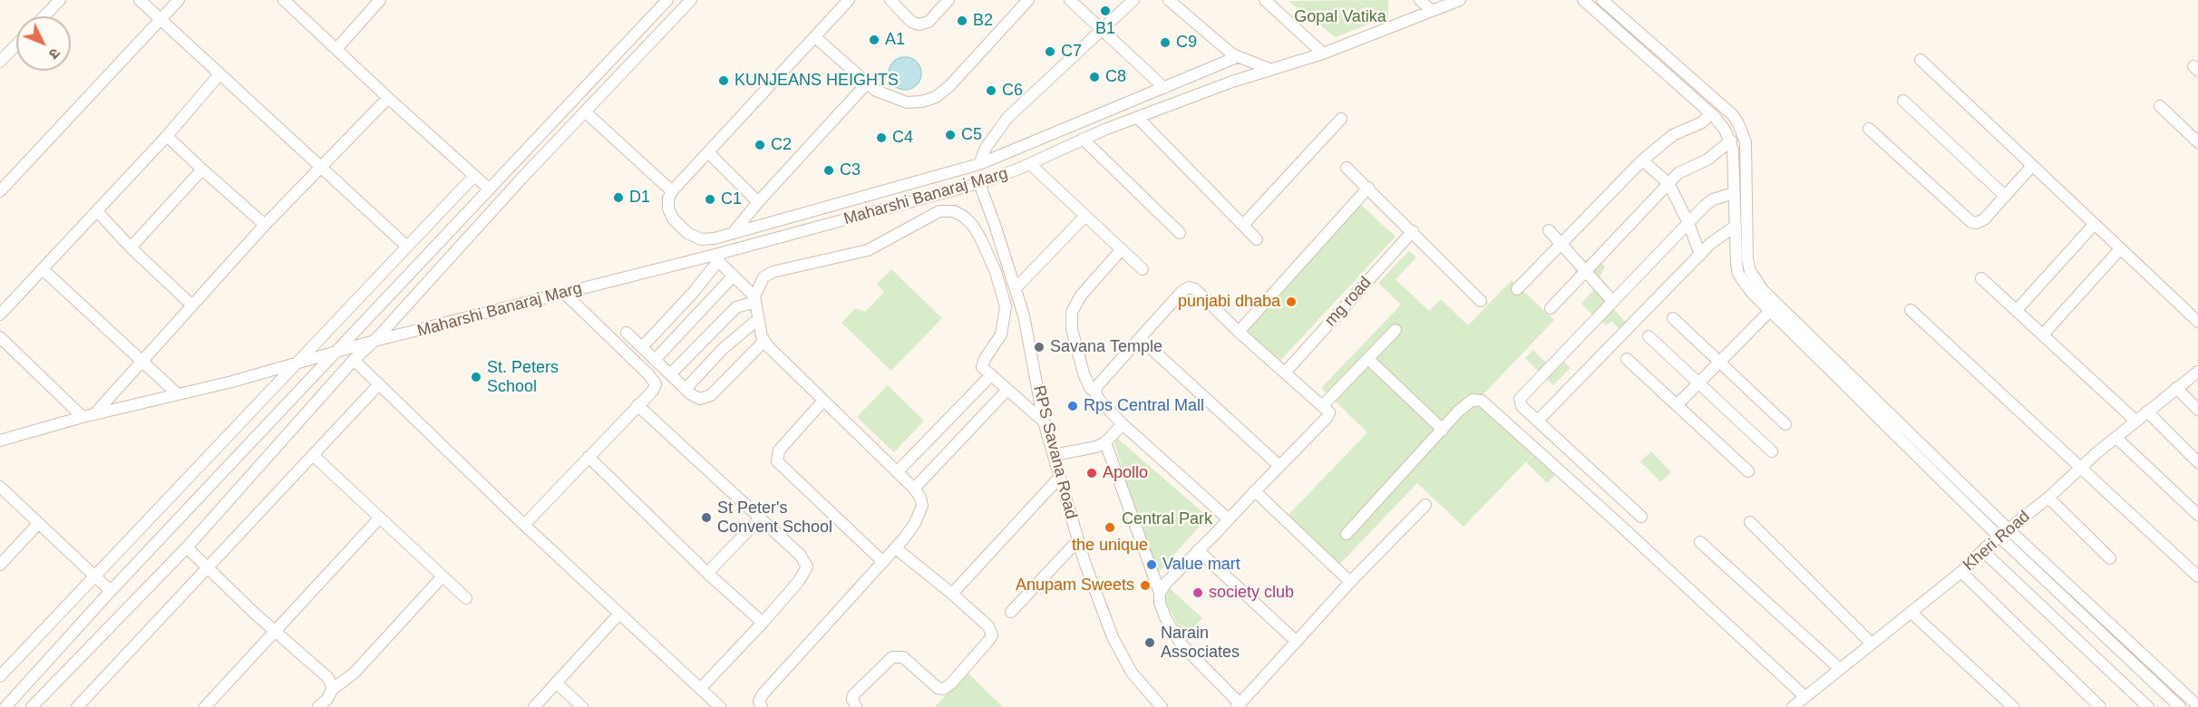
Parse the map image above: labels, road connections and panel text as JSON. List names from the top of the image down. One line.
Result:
{"streets":{"street":["Maharshi Banaraj Marg","mg road","RPS Savana Road","Kheri Road"]},"crossings":[["Maharshi Banaraj Marg","RPS Savana Road"]],"parks":["Gopal Vatika","Central Park"],"places":["B1","B2","A1","C9","C7","C8","KUNJEANS HEIGHTS","C6","C5","C4","C2","C3","D1","C1","punjabi dhaba","Savana Temple","St. Peters School","Rps Central Mall","Apollo","St Peter's Convent School","the unique","Value mart","Anupam Sweets","society club","Narain Associates"],"north":"bottom right"}
